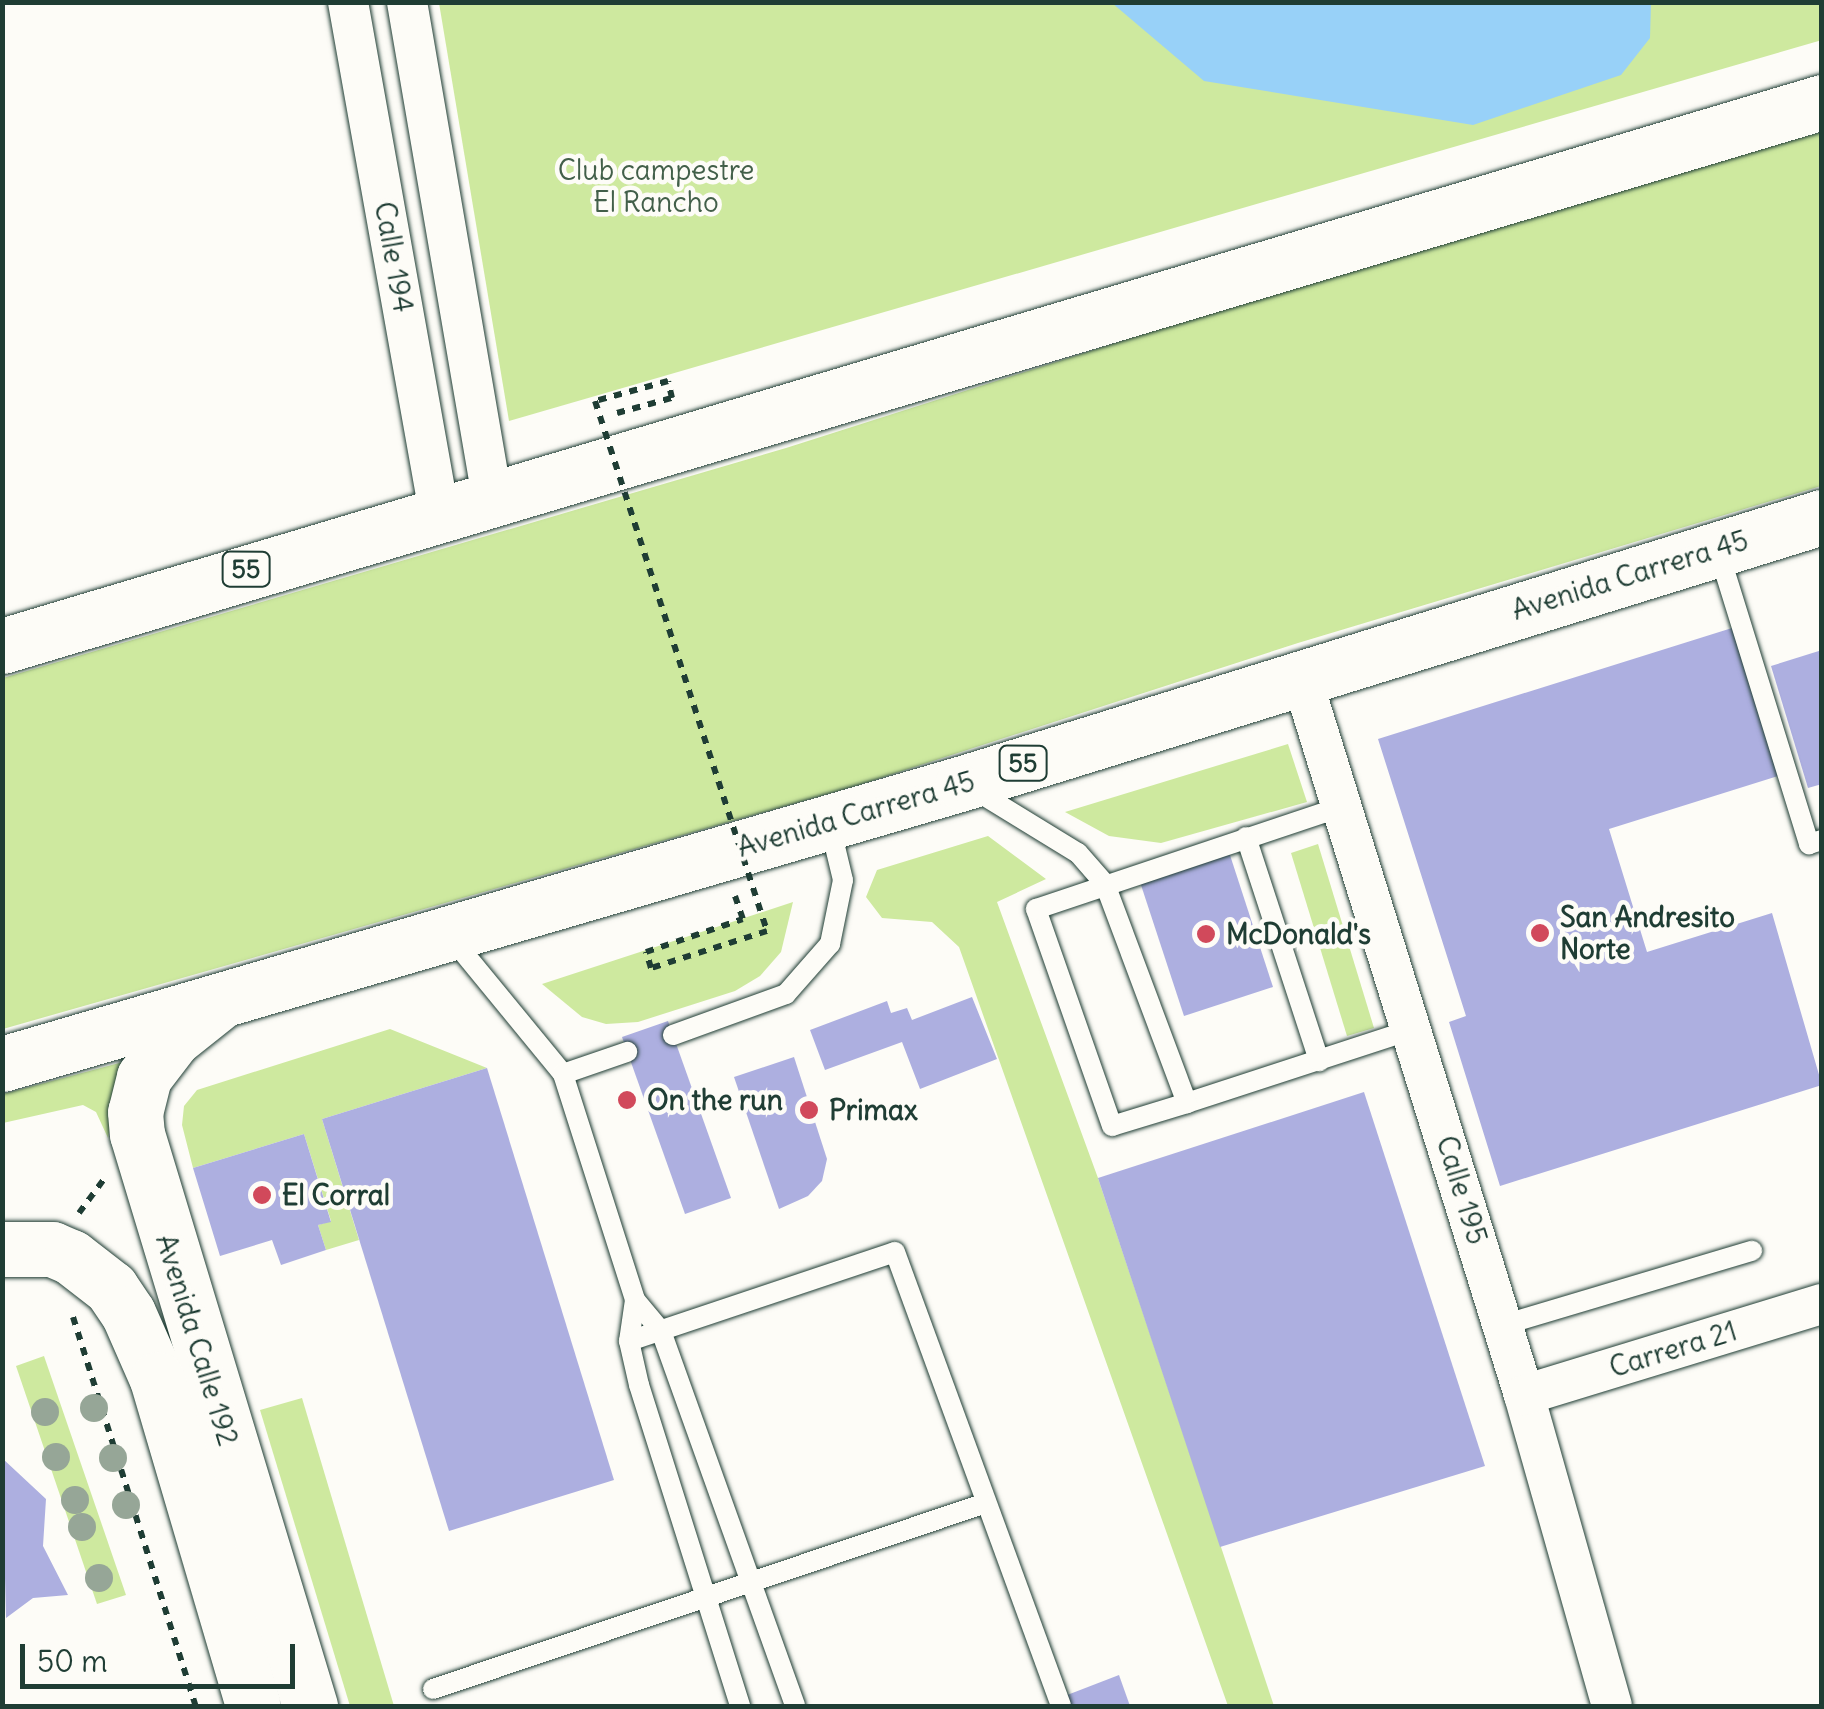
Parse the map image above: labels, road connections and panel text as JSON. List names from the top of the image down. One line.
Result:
{"streets":{"main road":["55","Avenida Carrera 45","Avenida Calle 192"],"street":["Calle 194","Calle 195","Carrera 21"]},"crossings":[["Calle 194","55"],["Avenida Carrera 45","Calle 195"],["Avenida Carrera 45","Avenida Calle 192"],["Calle 195","Carrera 21"]],"parks":["Club campestre El Rancho"],"places":["San Andresito Norte","McDonald's","On the run","Primax","El Corral"],"scale_bar":"50 m"}
